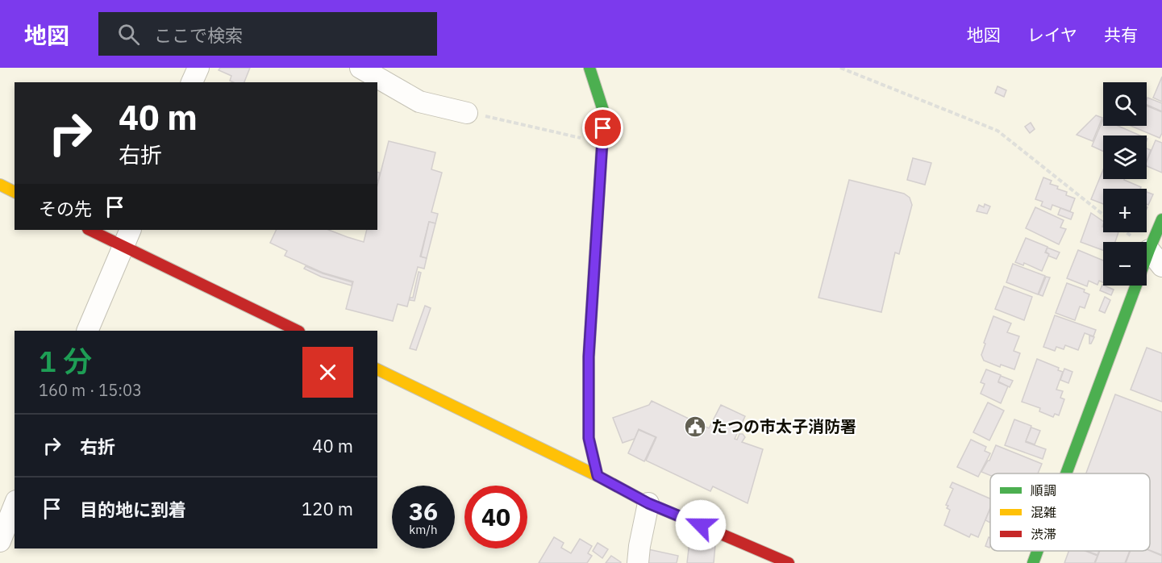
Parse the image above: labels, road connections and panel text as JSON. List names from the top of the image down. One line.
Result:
{"places":{"public building":["たつの市太子消防署"]},"legend":["順調","混雑","渋滞"],"page":{"header":"地図","search":"ここで検索","nav":["地図","レイヤ","共有"],"map_buttons":["+","−"],"turn":["40 m","右折"],"then":"その先","heading":["1 分","160 m · 15:03"],"list":[{"name":"右折","value":"40 m"},{"name":"目的地に到着","value":"120 m"}],"speed":"36 km/h","limit":"40"}}
